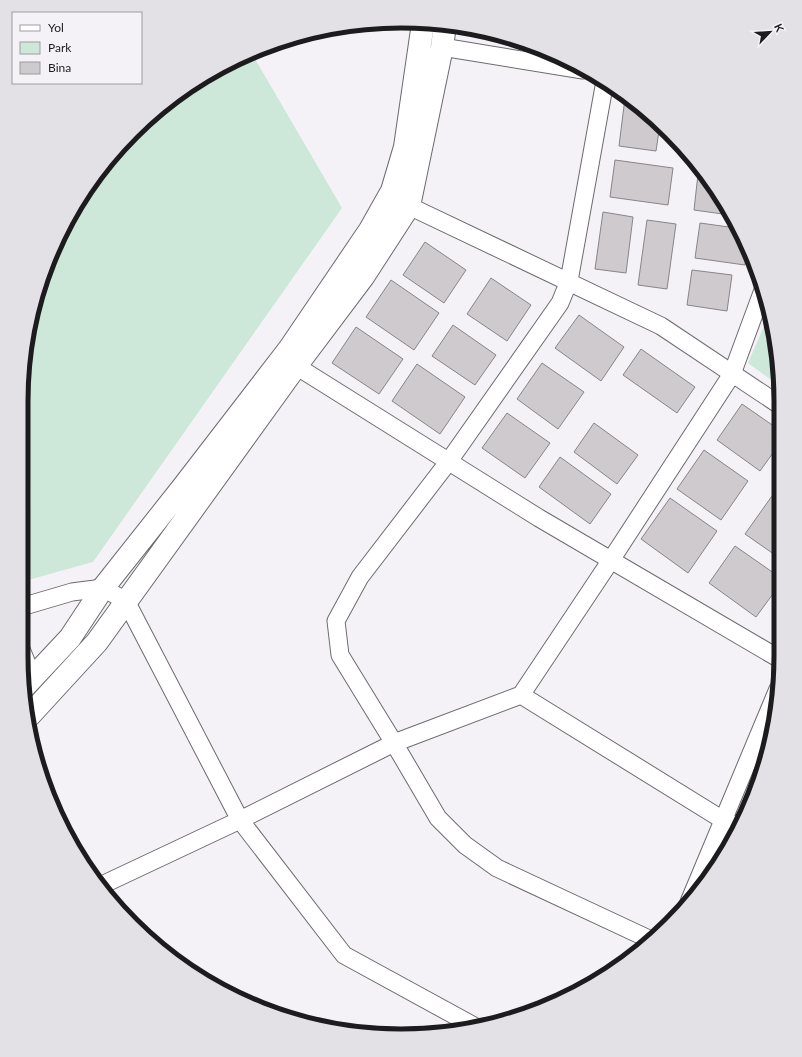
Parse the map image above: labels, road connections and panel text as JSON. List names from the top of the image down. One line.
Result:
{"legend":["Yol","Park","Bina"],"north":"top right"}
